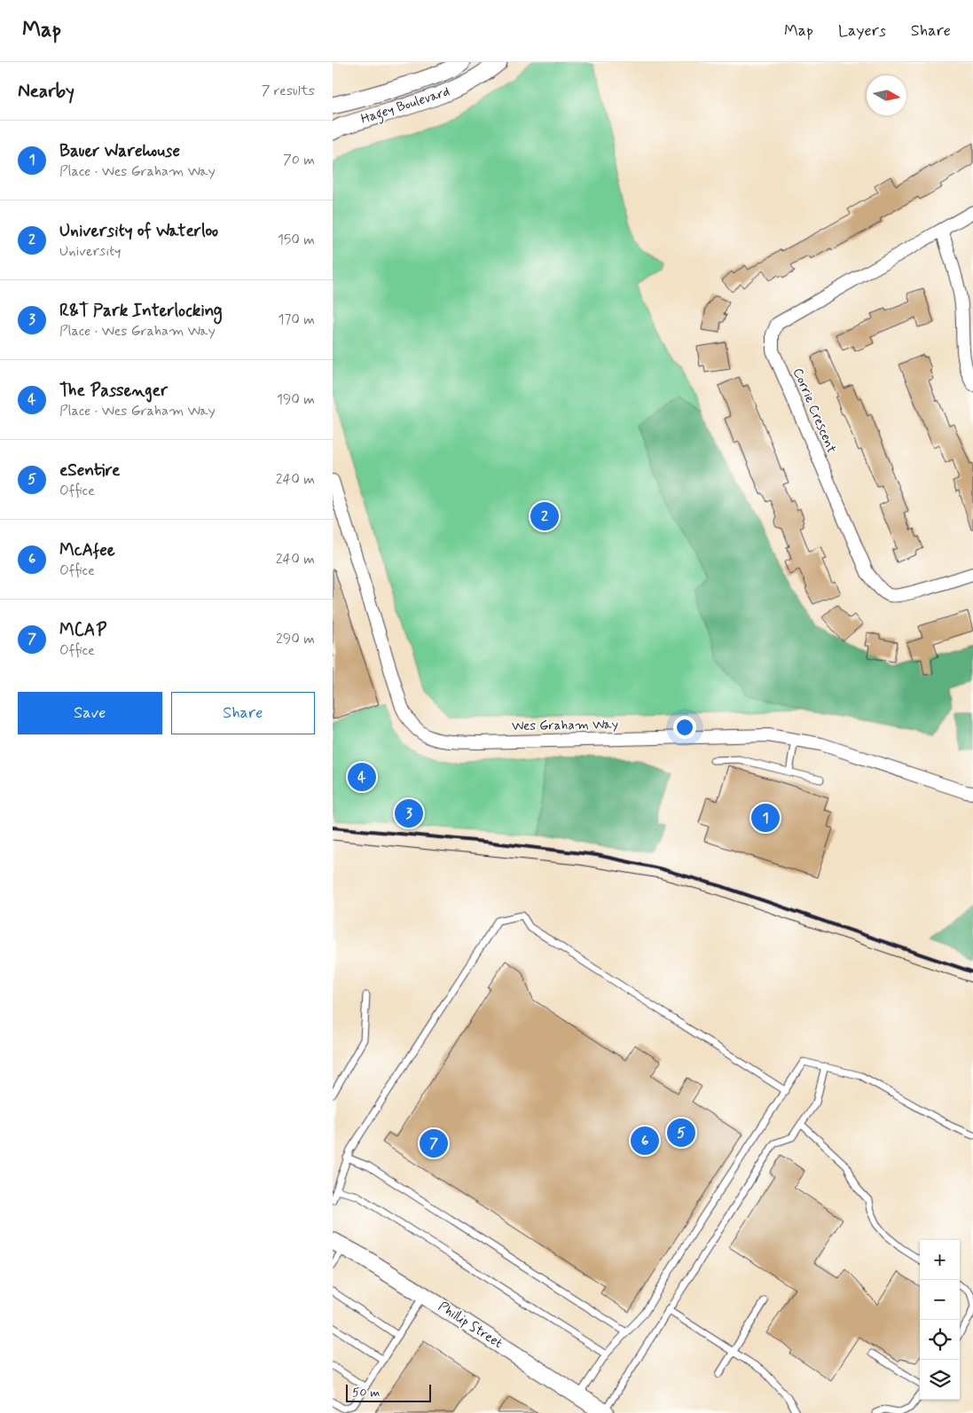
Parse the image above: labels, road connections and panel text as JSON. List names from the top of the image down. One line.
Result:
{"streets":{"street":["Hagey Boulevard","Corrie Crescent","Wes Graham Way","Phillip Street"]},"scale_bar":"50 m","north":"right","page":{"header":"Map","nav":["Map","Layers","Share"],"heading":["Nearby","7 results"],"list":[{"mark":"1","name":"Bauer Warehouse","note":"Place · Wes Graham Way","value":"70 m"},{"mark":"2","name":"University of Waterloo","note":"University","value":"150 m"},{"mark":"3","name":"R&T Park Interlocking","note":"Place · Wes Graham Way","value":"170 m"},{"mark":"4","name":"The Passenger","note":"Place · Wes Graham Way","value":"190 m"},{"mark":"5","name":"eSentire","note":"Office","value":"240 m"},{"mark":"6","name":"McAfee","note":"Office","value":"240 m"},{"mark":"7","name":"MCAP","note":"Office","value":"290 m"}],"pins":["2","4","3","1","5","6","7"],"buttons":["Save","Share"],"map_buttons":["+","−"],"scale":"50 m"}}
